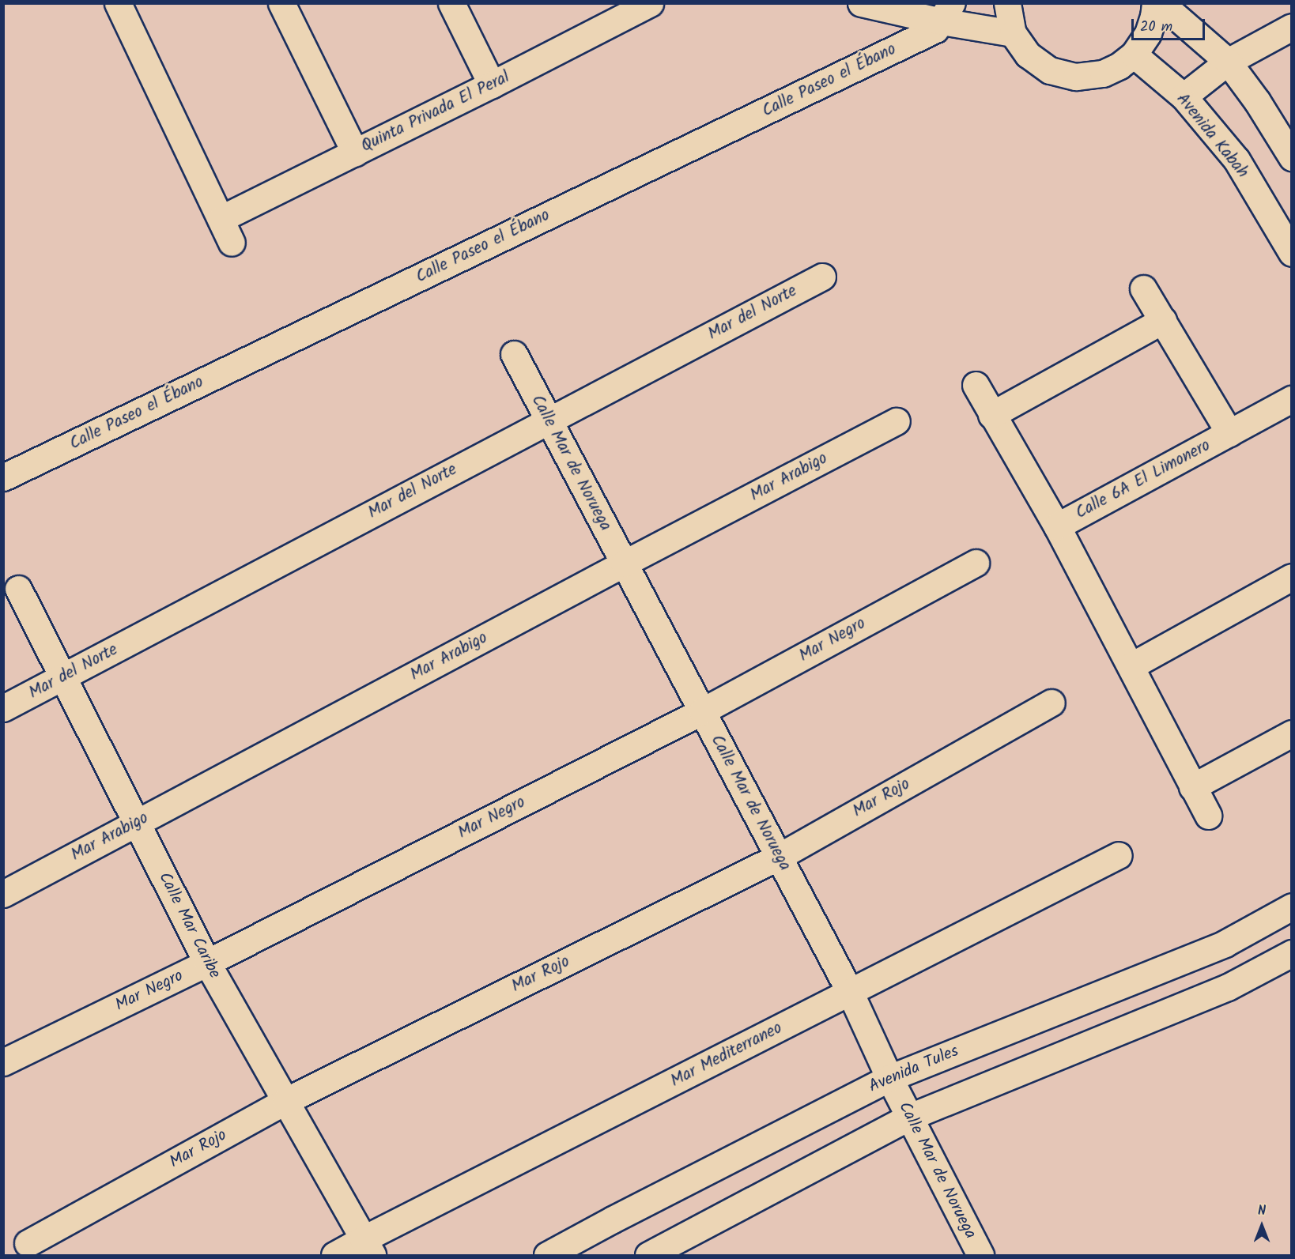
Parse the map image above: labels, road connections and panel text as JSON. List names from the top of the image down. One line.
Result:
{"streets":{"street":["Calle Paseo el Ébano","Quinta Privada El Peral","Avenida Kabah","Mar del Norte","Calle Mar de Noruega","Mar Arabigo","Calle 6A El Limonero","Mar Negro","Mar Rojo","Calle Mar Caribe","Mar Mediterraneo","Avenida Tules"]},"crossings":[["Mar del Norte","Calle Mar de Noruega"],["Mar del Norte","Calle Mar Caribe"],["Calle Mar de Noruega","Mar Arabigo"],["Calle Mar de Noruega","Mar Negro"],["Calle Mar de Noruega","Mar Rojo"],["Calle Mar de Noruega","Mar Mediterraneo"],["Calle Mar de Noruega","Avenida Tules"],["Mar Arabigo","Calle Mar Caribe"],["Mar Negro","Calle Mar Caribe"],["Mar Rojo","Calle Mar Caribe"],["Calle Mar Caribe","Mar Mediterraneo"]],"scale_bar":"20 m","north":"top"}
